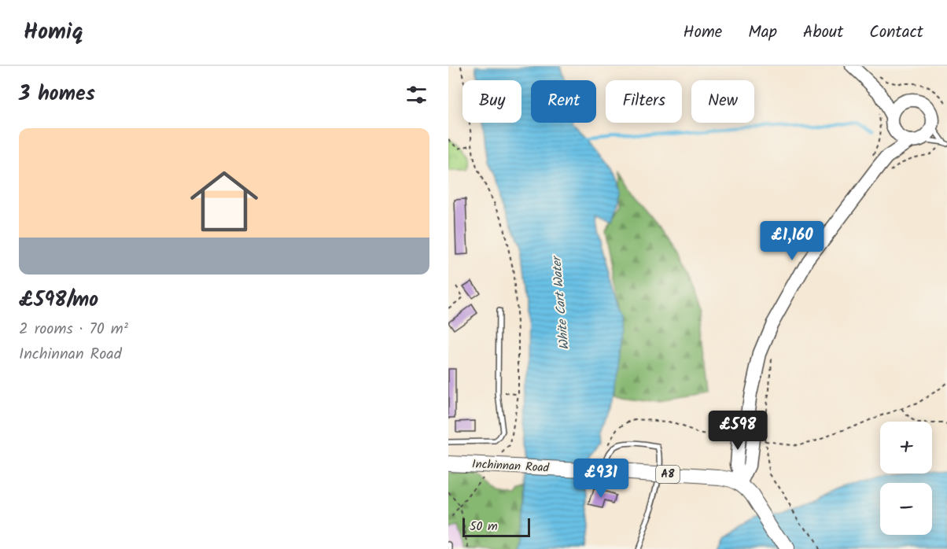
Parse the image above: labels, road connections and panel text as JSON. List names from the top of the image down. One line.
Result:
{"streets":{"main road":["Inchinnan Road","A8"]},"water":["White Cart Water"],"scale_bar":"50 m","page":{"header":"Homiq","nav":["Home","Map","About","Contact"],"heading":"3 homes","chip":["Buy","Rent","Filters","New"],"list":[{"name":"£598/mo","note":"2 rooms · 70 m² · Inchinnan Road"}],"price":["£1,160","£598","£931"],"map_buttons":["+","−"],"scale":"50 m"}}
